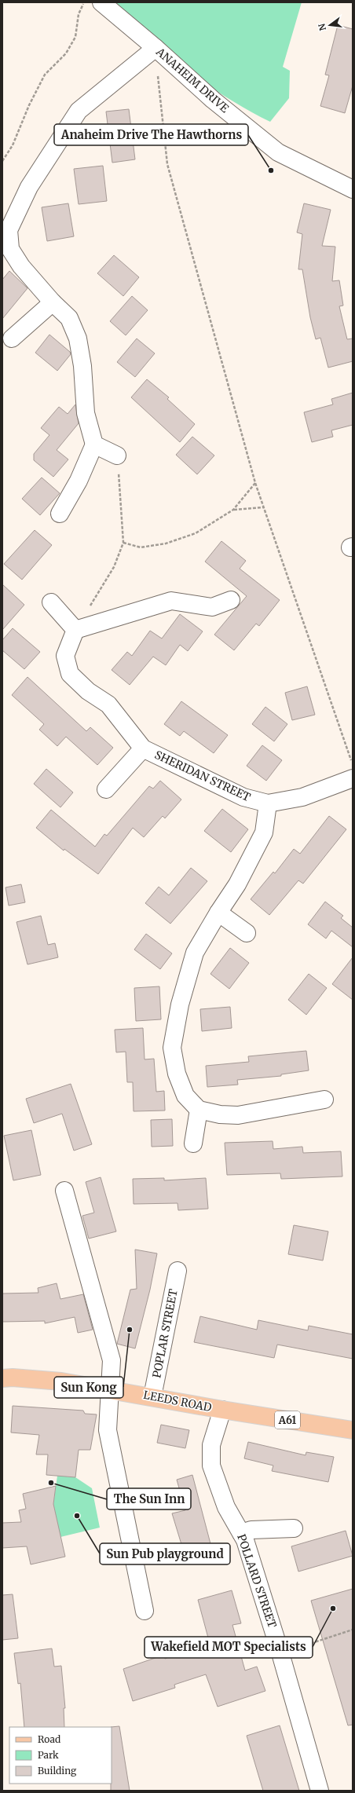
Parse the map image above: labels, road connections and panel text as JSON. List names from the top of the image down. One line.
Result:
{"streets":{"main road":["LEEDS ROAD","A61"],"street":["ANAHEIM DRIVE","SHERIDAN STREET","POPLAR STREET","POLLARD STREET"]},"crossings":[["POPLAR STREET","LEEDS ROAD"],["LEEDS ROAD","POLLARD STREET"]],"places":["Anaheim Drive The Hawthorns","Sun Kong","The Sun Inn","Sun Pub playground","Wakefield MOT Specialists"],"legend":["Road","Park","Building"],"north":"left"}
